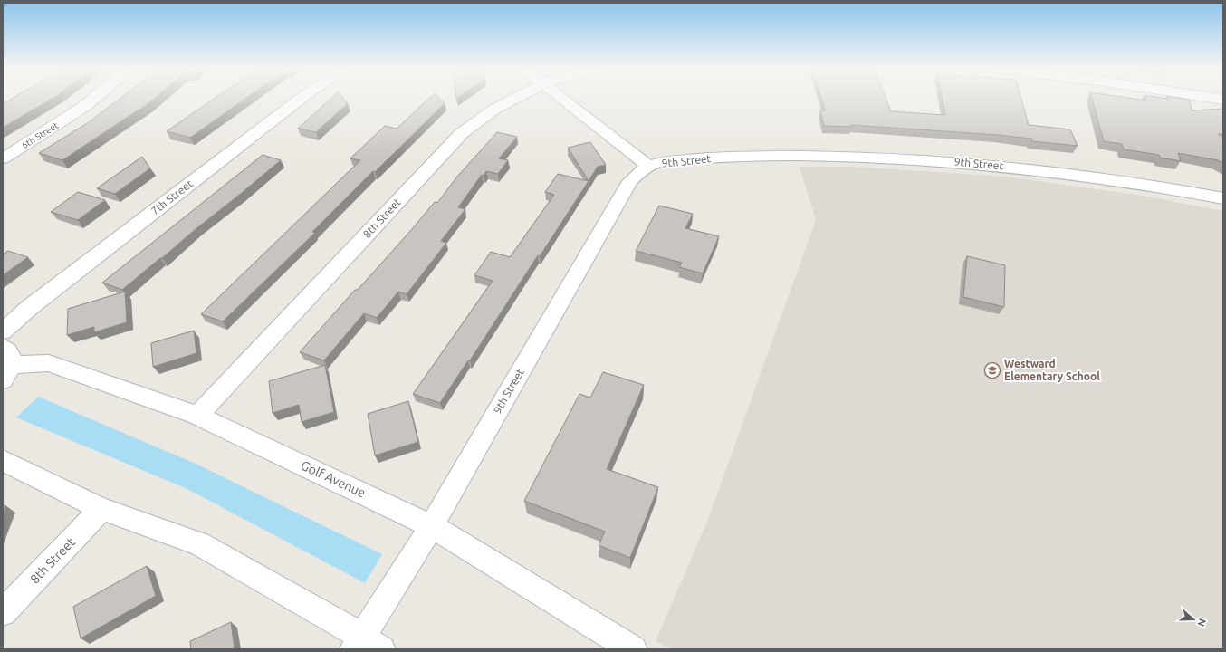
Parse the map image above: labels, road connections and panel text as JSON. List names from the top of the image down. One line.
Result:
{"streets":{"street":["6th Street","9th Street","7th Street","8th Street","Golf Avenue"]},"crossings":[["9th Street","Golf Avenue"],["8th Street","Golf Avenue"]],"places":{"school or university":["Westward Elementary School"]},"north":"right"}
